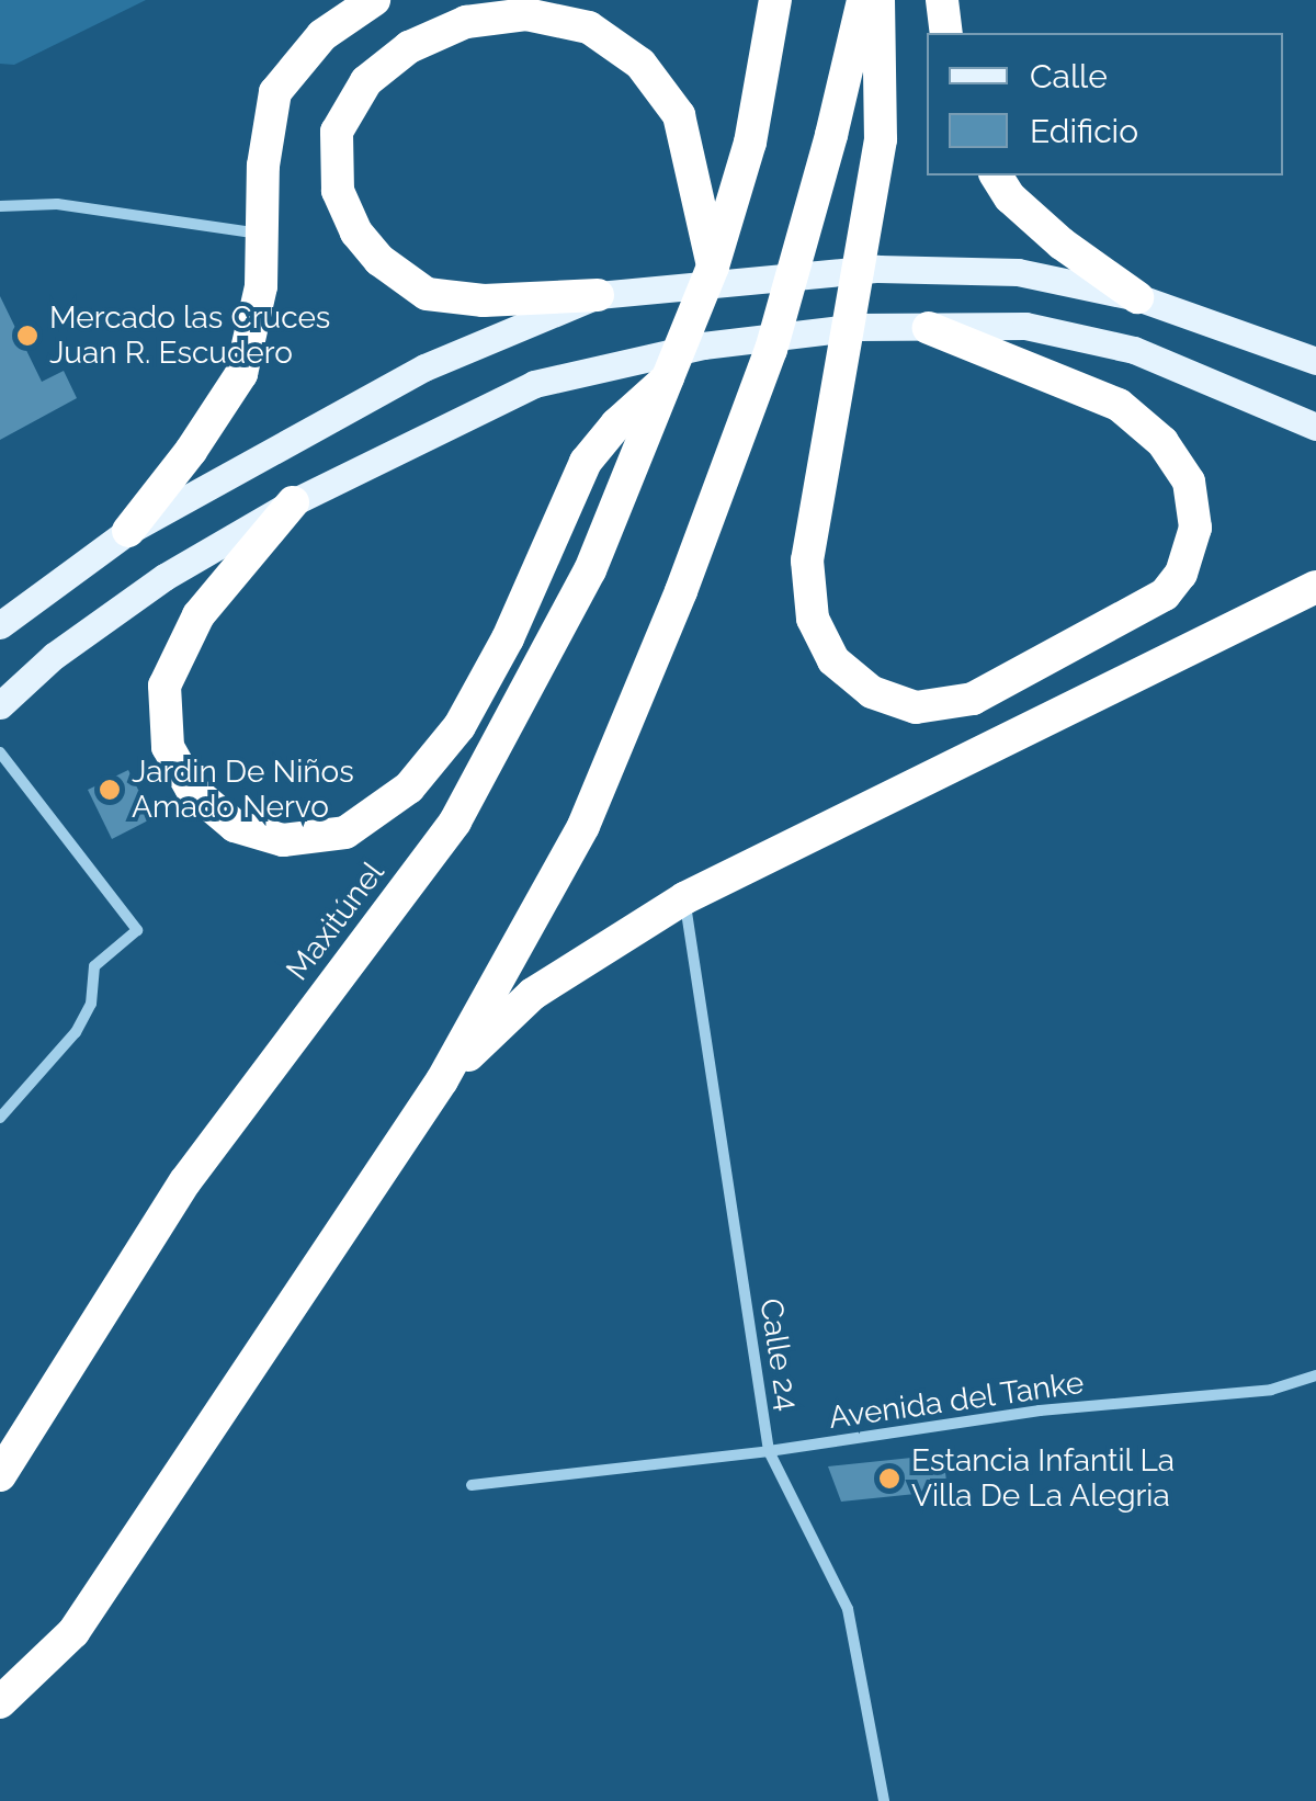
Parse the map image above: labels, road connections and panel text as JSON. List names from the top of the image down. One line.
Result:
{"streets":{"highway":["Maxitúnel"],"street":["Calle 24","Avenida del Tanke"]},"crossings":[["Calle 24","Avenida del Tanke"]],"places":["Mercado las Cruces Juan R. Escudero","Jardin De Niños Amado Nervo","Estancia Infantil La Villa De La Alegria"],"legend":["Calle","Edificio"]}
